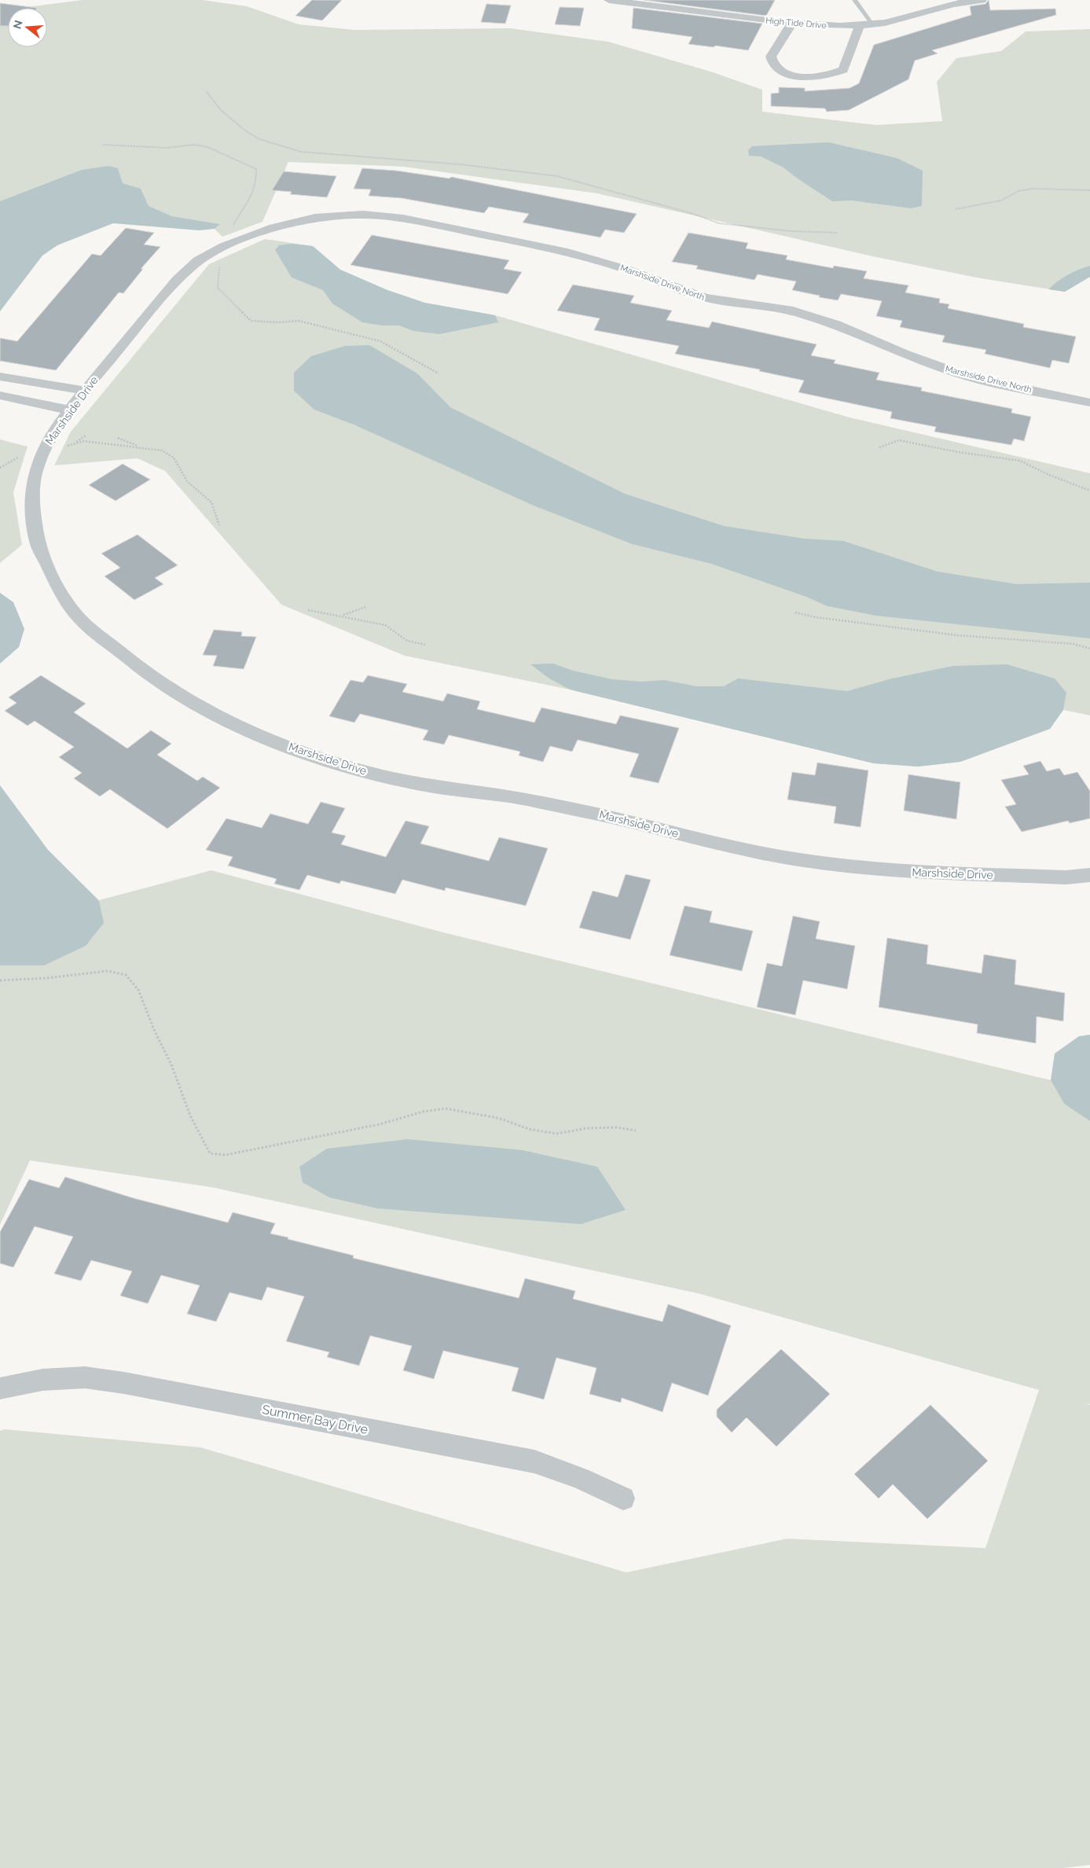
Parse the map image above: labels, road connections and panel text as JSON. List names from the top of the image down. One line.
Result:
{"streets":{"street":["High Tide Drive","Marshside Drive North","Marshside Drive","Summer Bay Drive"]},"crossings":[["Marshside Drive North","Marshside Drive"]],"north":"left"}
